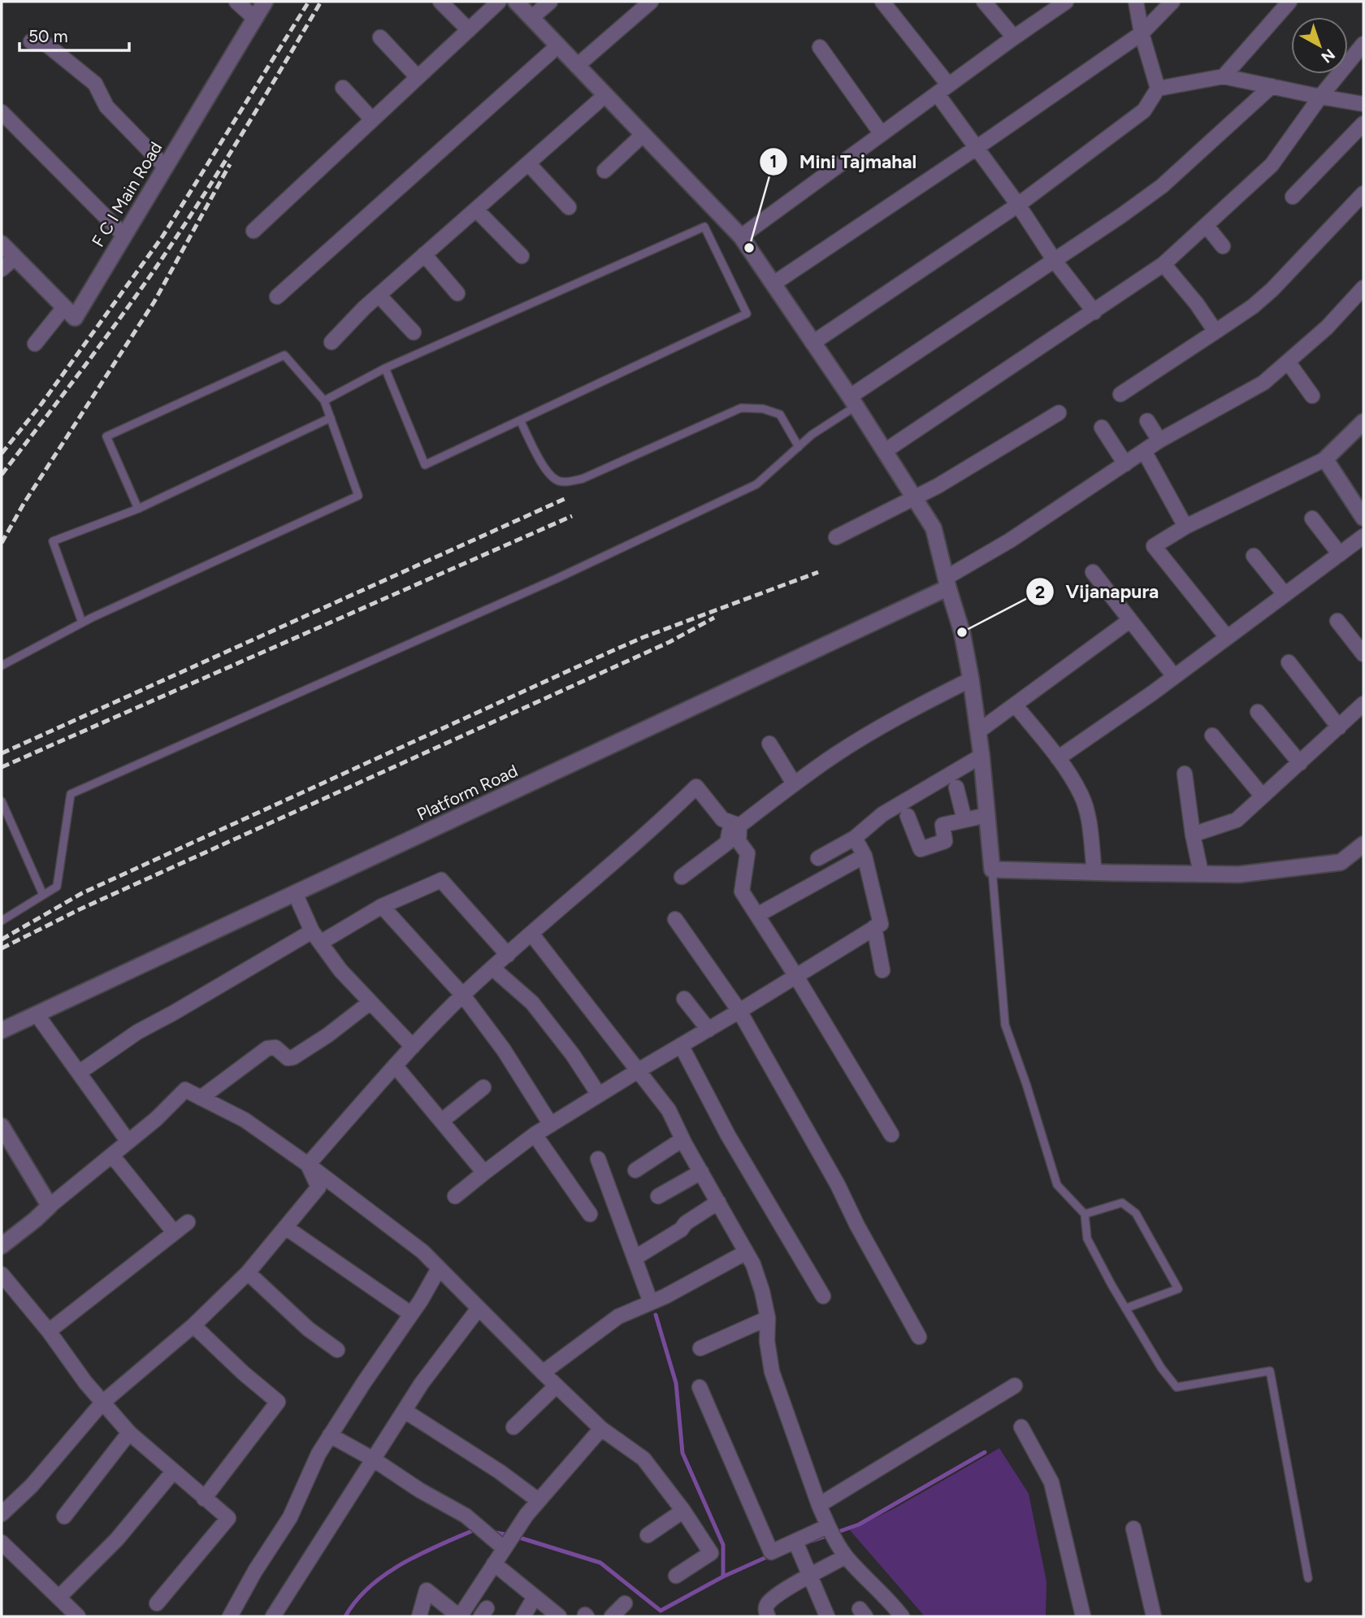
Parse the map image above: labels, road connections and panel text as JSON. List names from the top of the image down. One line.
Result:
{"streets":{"street":["F C I Main Road","Platform Road"]},"places":["Mini Tajmahal","Vijanapura"],"scale_bar":"50 m","north":"bottom right"}
